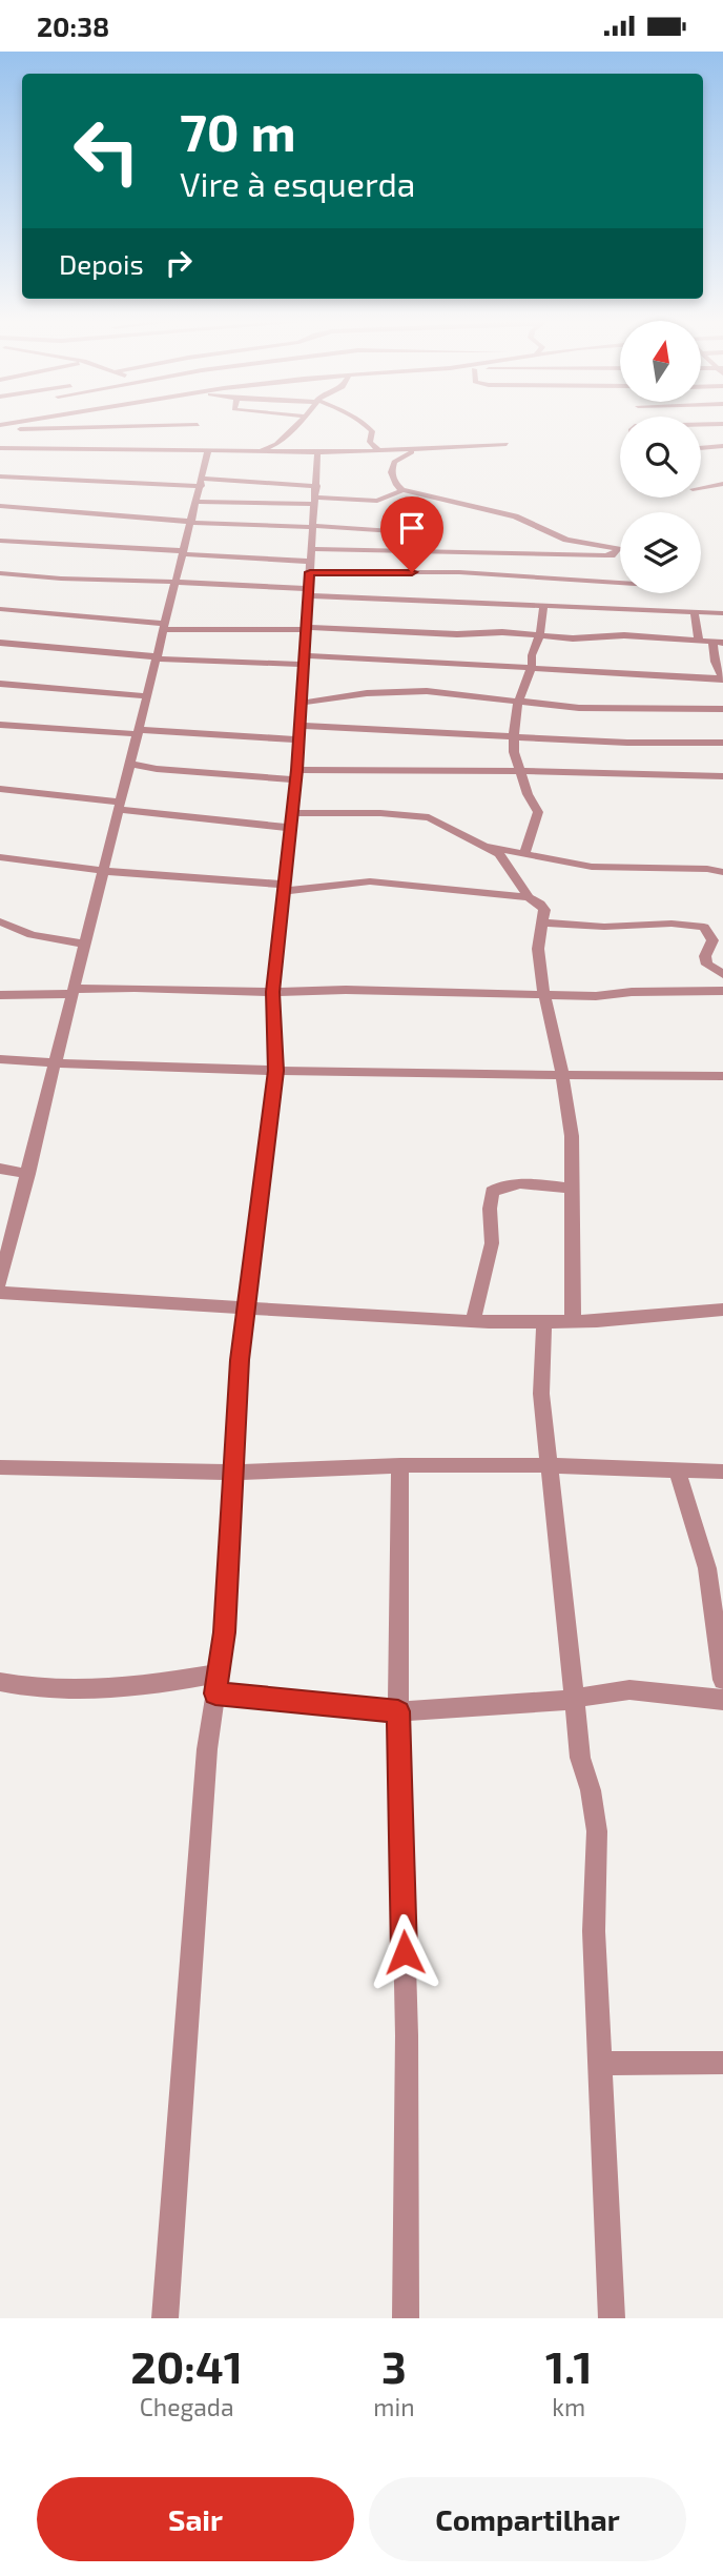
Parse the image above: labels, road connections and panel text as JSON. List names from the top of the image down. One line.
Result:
{"north":"top","page":{"status":"20:38","turn":["70 m","Vire à esquerda"],"then":"Depois","eta":["20:41","Chegada","3","min","1.1","km"],"buttons":["Sair","Compartilhar"]}}
